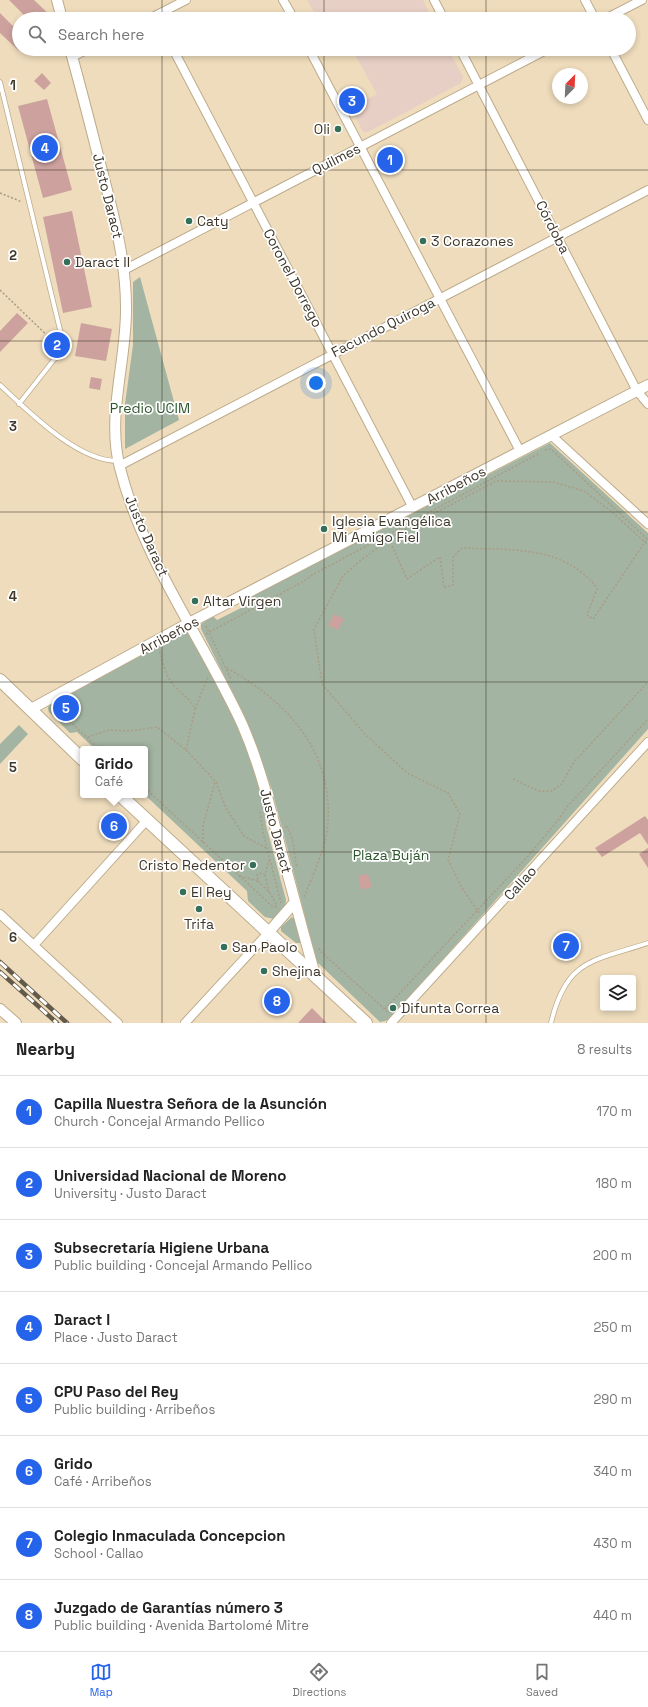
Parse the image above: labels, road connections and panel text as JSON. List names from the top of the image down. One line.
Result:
{"streets":{"street":["Quilmes","Justo Daract","Córdoba","Coronel Dorrego","Facundo Quiroga","Arribeños","Callao"]},"crossings":[["Quilmes","Justo Daract"],["Quilmes","Córdoba"],["Quilmes","Coronel Dorrego"],["Justo Daract","Facundo Quiroga"],["Justo Daract","Arribeños"],["Córdoba","Facundo Quiroga"],["Córdoba","Arribeños"],["Coronel Dorrego","Facundo Quiroga"],["Coronel Dorrego","Arribeños"]],"parks":["Predio UCIM","Plaza Buján"],"places":["Oli","Caty","3 Corazones","Daract II","Iglesia Evangélica Mi Amigo Fiel","Altar Virgen","Cristo Redentor","El Rey","Trifa","San Paolo","Shejina","Difunta Correa"],"north":"top right","page":{"search":"Search here","pins":["3","4","1","2","5","6","7","8"],"popup":["Grido","Café"],"heading":["Nearby","8 results"],"list":[{"mark":"1","name":"Capilla Nuestra Señora de la Asunción","note":"Church · Concejal Armando Pellico","value":"170 m"},{"mark":"2","name":"Universidad Nacional de Moreno","note":"University · Justo Daract","value":"180 m"},{"mark":"3","name":"Subsecretaría Higiene Urbana","note":"Public building · Concejal Armando Pellico","value":"200 m"},{"mark":"4","name":"Daract I","note":"Place · Justo Daract","value":"250 m"},{"mark":"5","name":"CPU Paso del Rey","note":"Public building · Arribeños","value":"290 m"},{"mark":"6","name":"Grido","note":"Café · Arribeños","value":"340 m"},{"mark":"7","name":"Colegio Inmaculada Concepcion","note":"School · Callao","value":"430 m"},{"mark":"8","name":"Juzgado de Garantías número 3","note":"Public building · Avenida Bartolomé Mitre","value":"440 m"}],"nav":["Map","Directions","Saved"]},"grid":{"rows":["1","2","3","4","5","6"]}}
